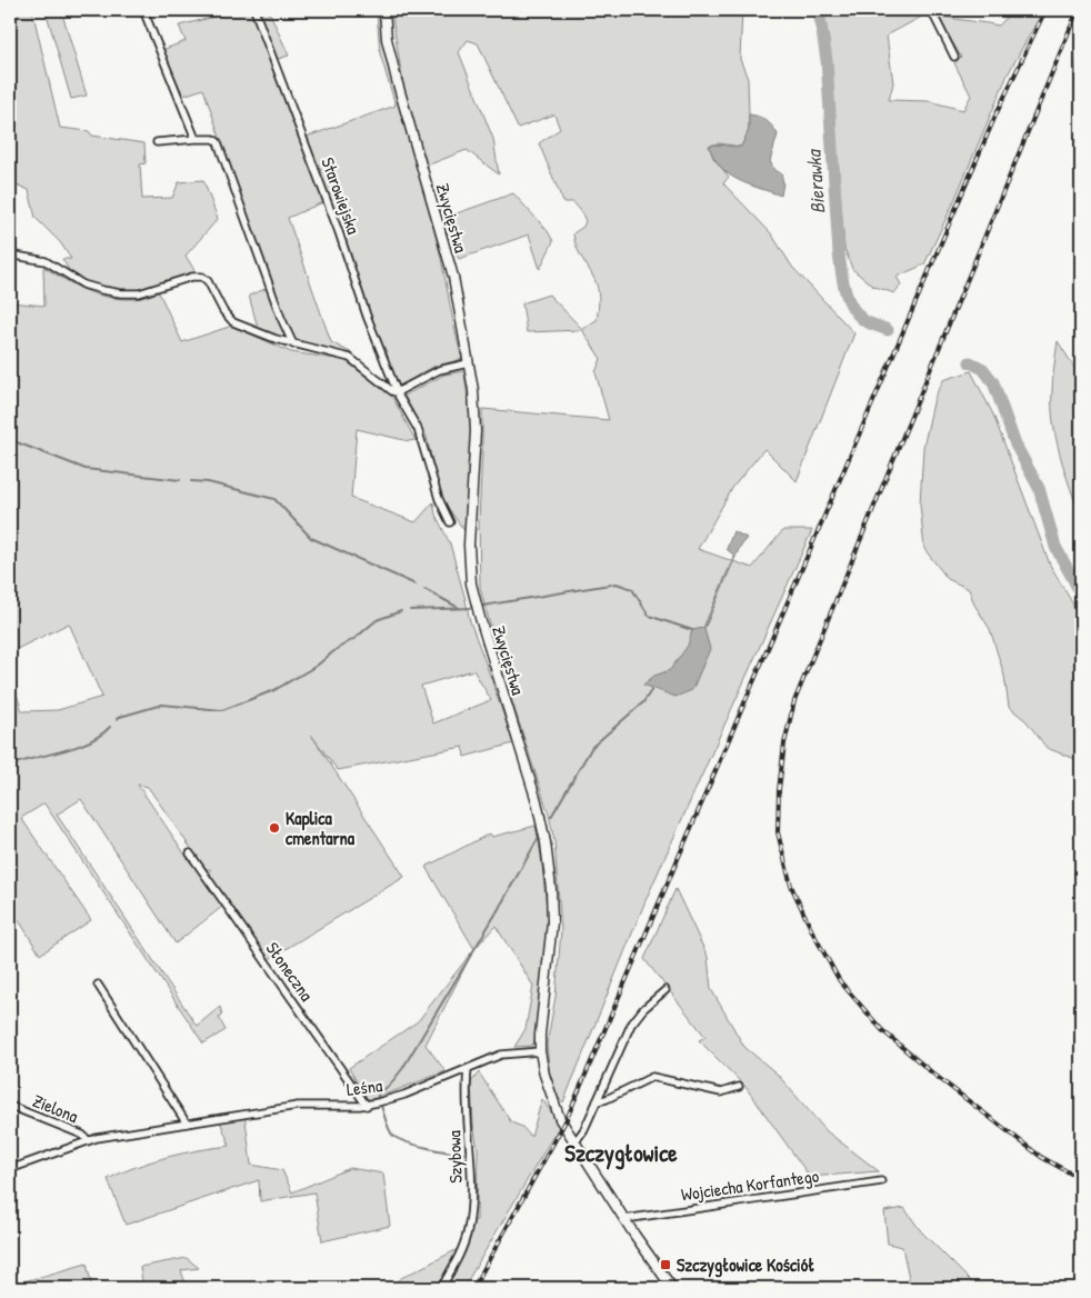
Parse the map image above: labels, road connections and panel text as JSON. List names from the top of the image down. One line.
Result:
{"streets":{"main road":["Zwycięstwa"],"street":["Starowiejska","Słoneczna","Leśna","Zielona","Szybowa","Wojciecha Korfantego"]},"crossings":[["Zwycięstwa","Leśna"],["Zwycięstwa","Wojciecha Korfantego"],["Słoneczna","Leśna"],["Leśna","Zielona"],["Leśna","Szybowa"]],"districts":["Szczygłowice"],"water":["Bierawka"],"places":{"other":["Kaplica cmentarna"],"transit":["Szczygłowice Kościół"]}}
